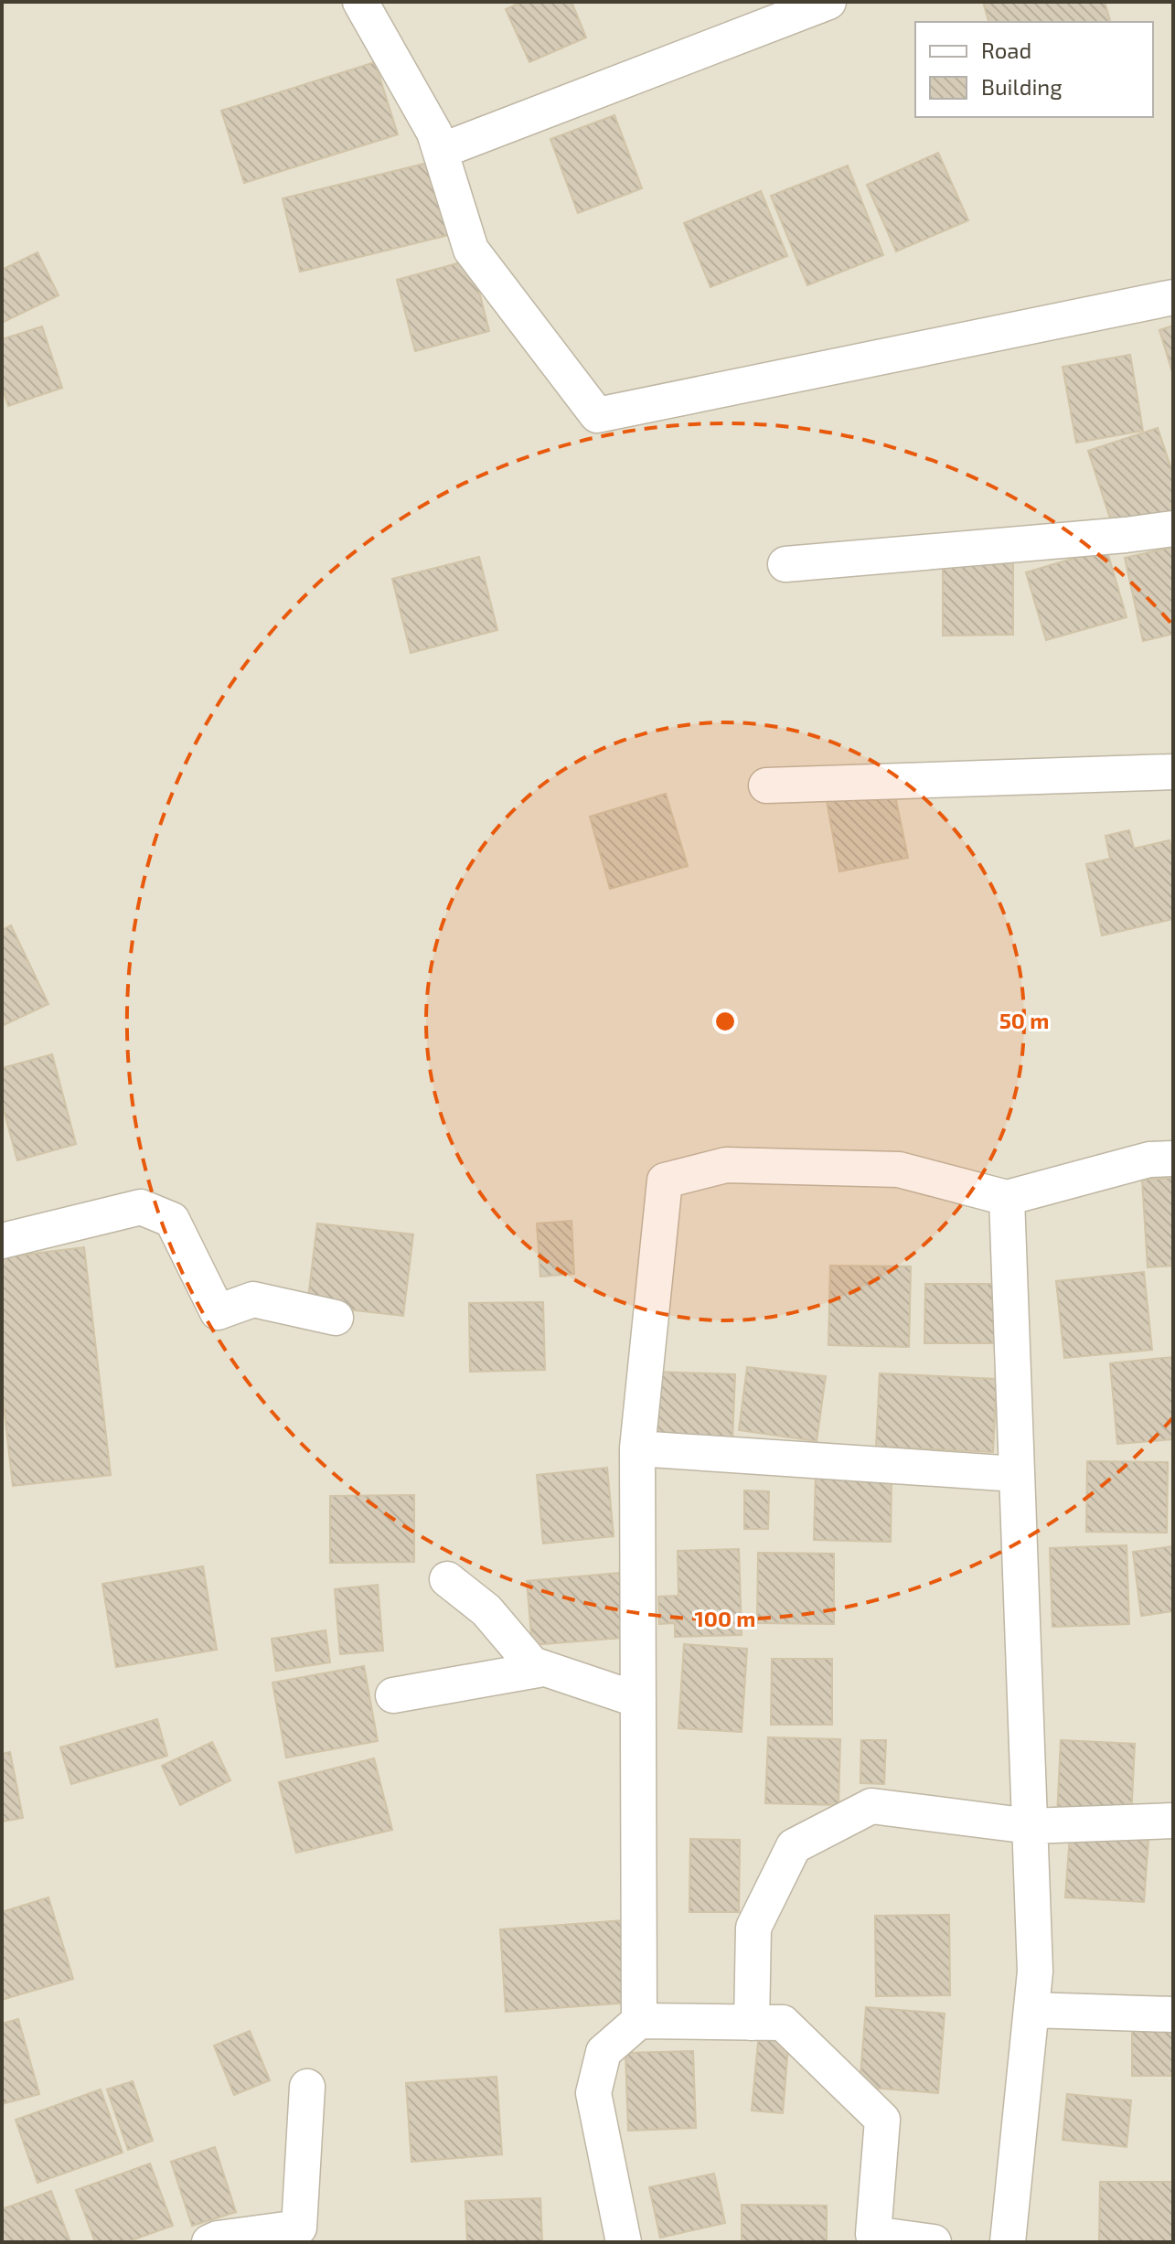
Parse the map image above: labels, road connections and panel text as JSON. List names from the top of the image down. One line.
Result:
{"legend":["Road","Building"],"rings":["50 m","100 m"]}
